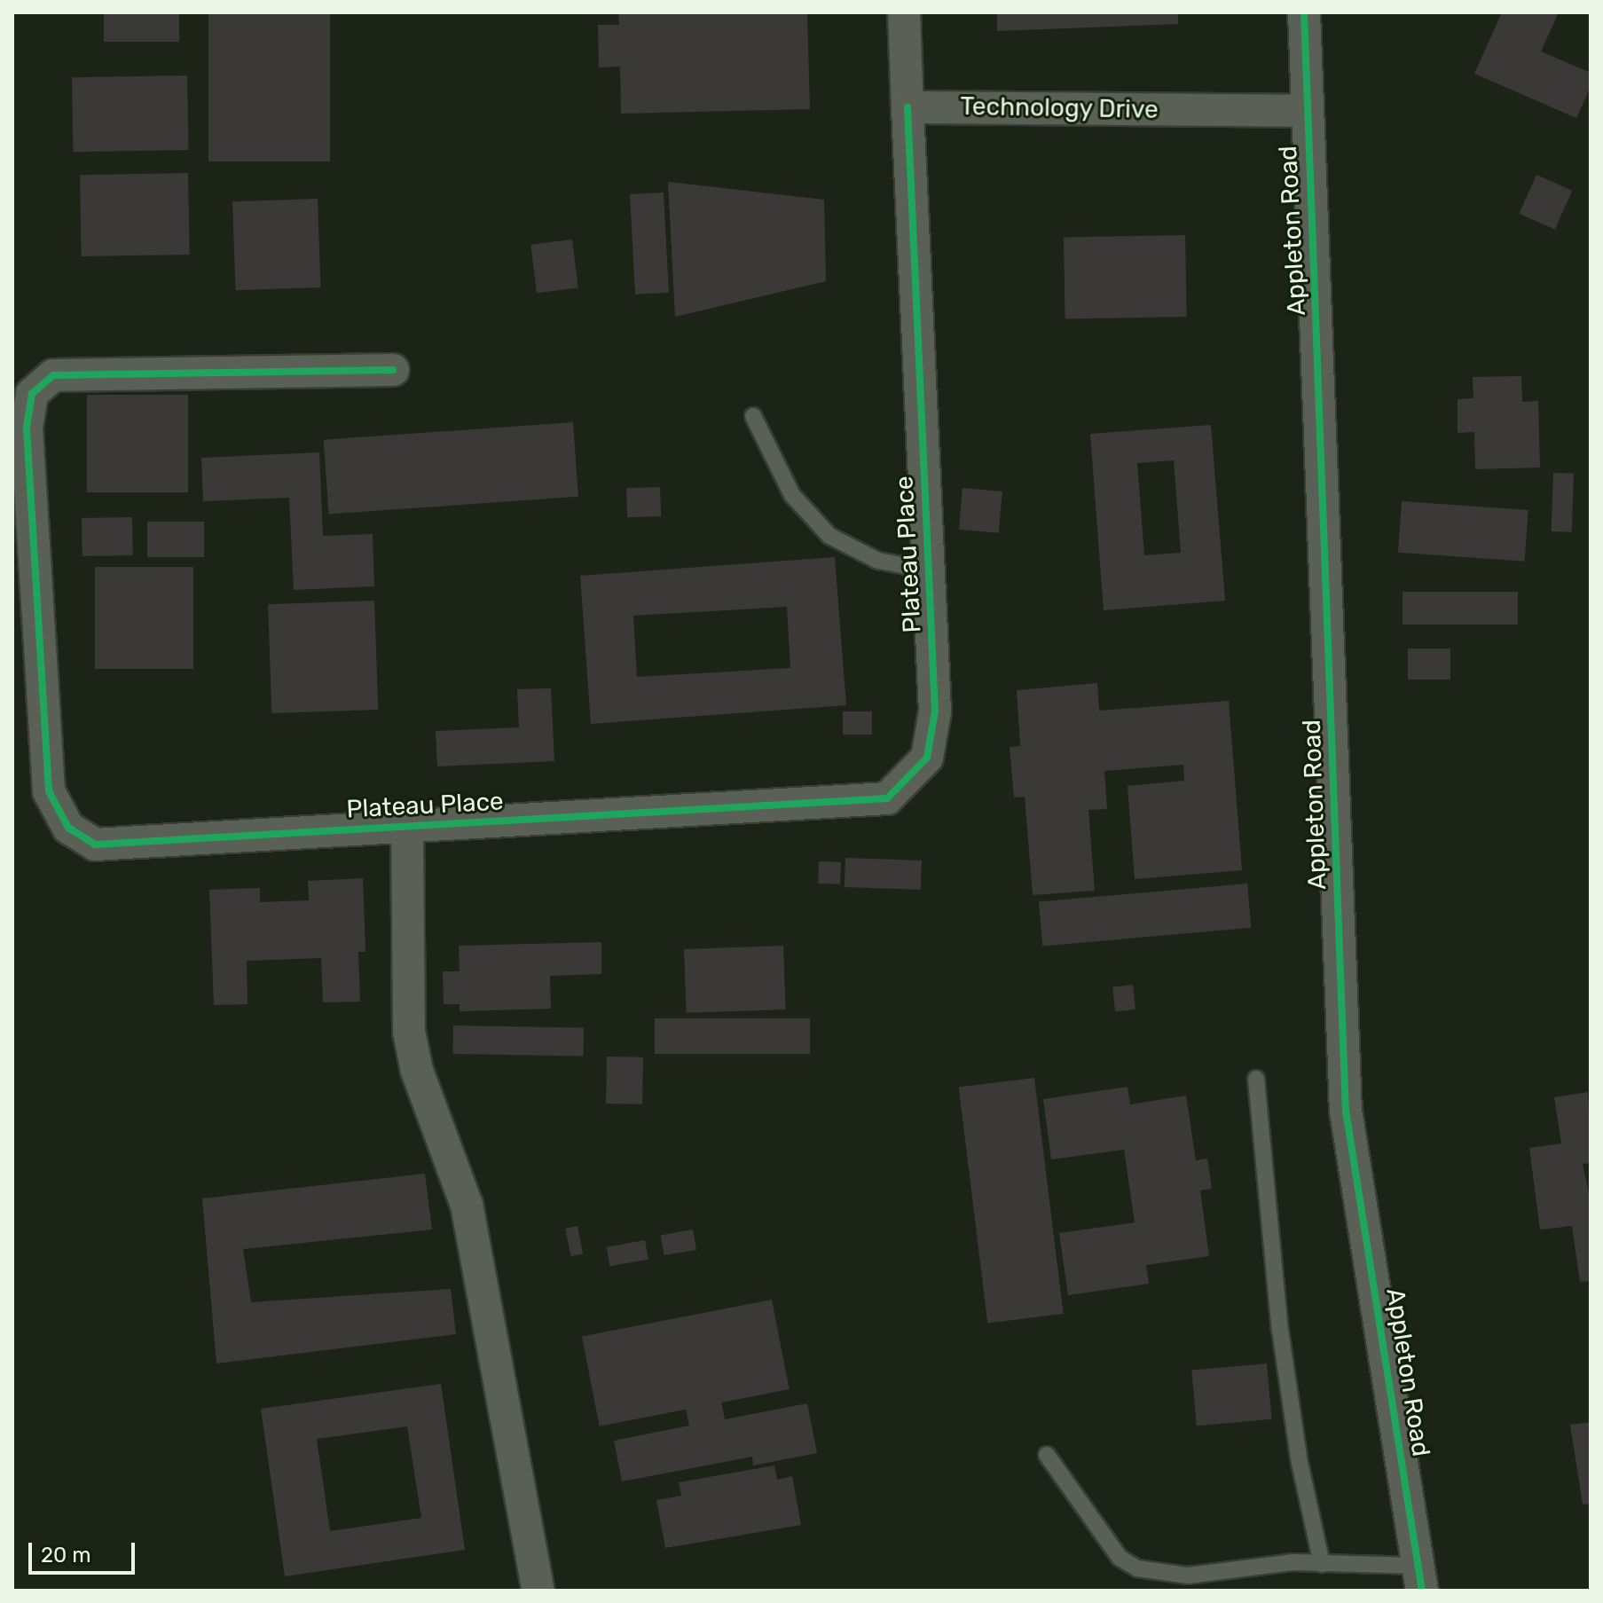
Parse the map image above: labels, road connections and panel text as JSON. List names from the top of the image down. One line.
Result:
{"streets":{"street":["Technology Drive","Appleton Road","Plateau Place"]},"crossings":[["Technology Drive","Appleton Road"],["Technology Drive","Plateau Place"]],"scale_bar":"20 m"}
